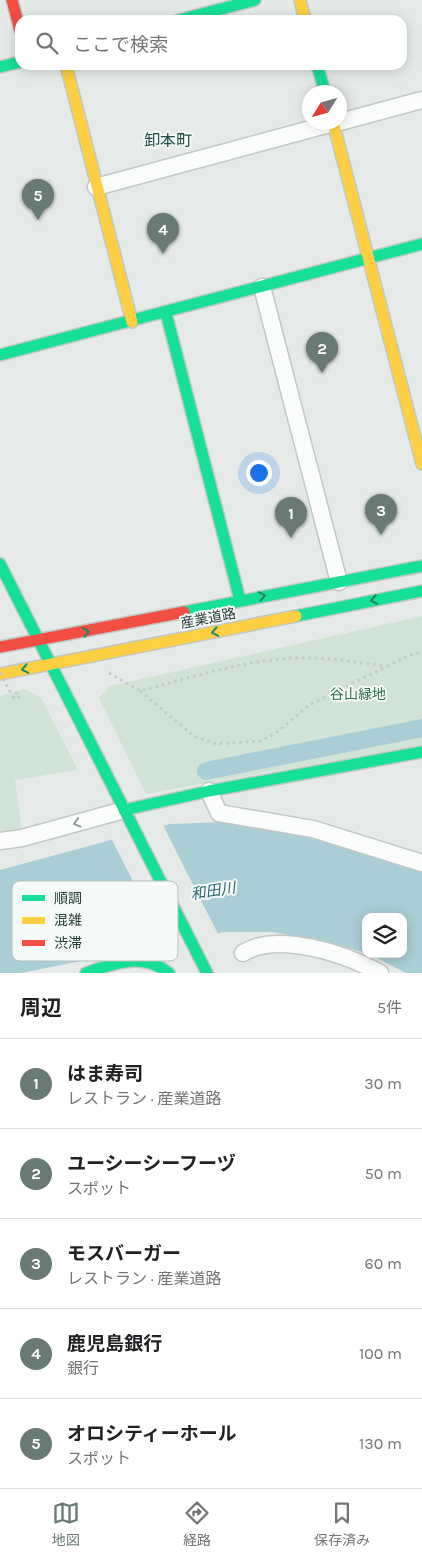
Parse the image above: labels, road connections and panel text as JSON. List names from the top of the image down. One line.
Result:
{"streets":{"street":["産業道路"]},"districts":["卸本町"],"water":["和田川"],"parks":["谷山緑地"],"legend":["順調","混雑","渋滞"],"north":"bottom left","page":{"search":"ここで検索","pins":["5","4","2","3","1"],"heading":["周辺","5件"],"list":[{"mark":"1","name":"はま寿司","note":"レストラン · 産業道路","value":"30 m"},{"mark":"2","name":"ユーシーシーフーヅ","note":"スポット","value":"50 m"},{"mark":"3","name":"モスバーガー","note":"レストラン · 産業道路","value":"60 m"},{"mark":"4","name":"鹿児島銀行","note":"銀行","value":"100 m"},{"mark":"5","name":"オロシティーホール","note":"スポット","value":"130 m"}],"nav":["地図","経路","保存済み"]}}
